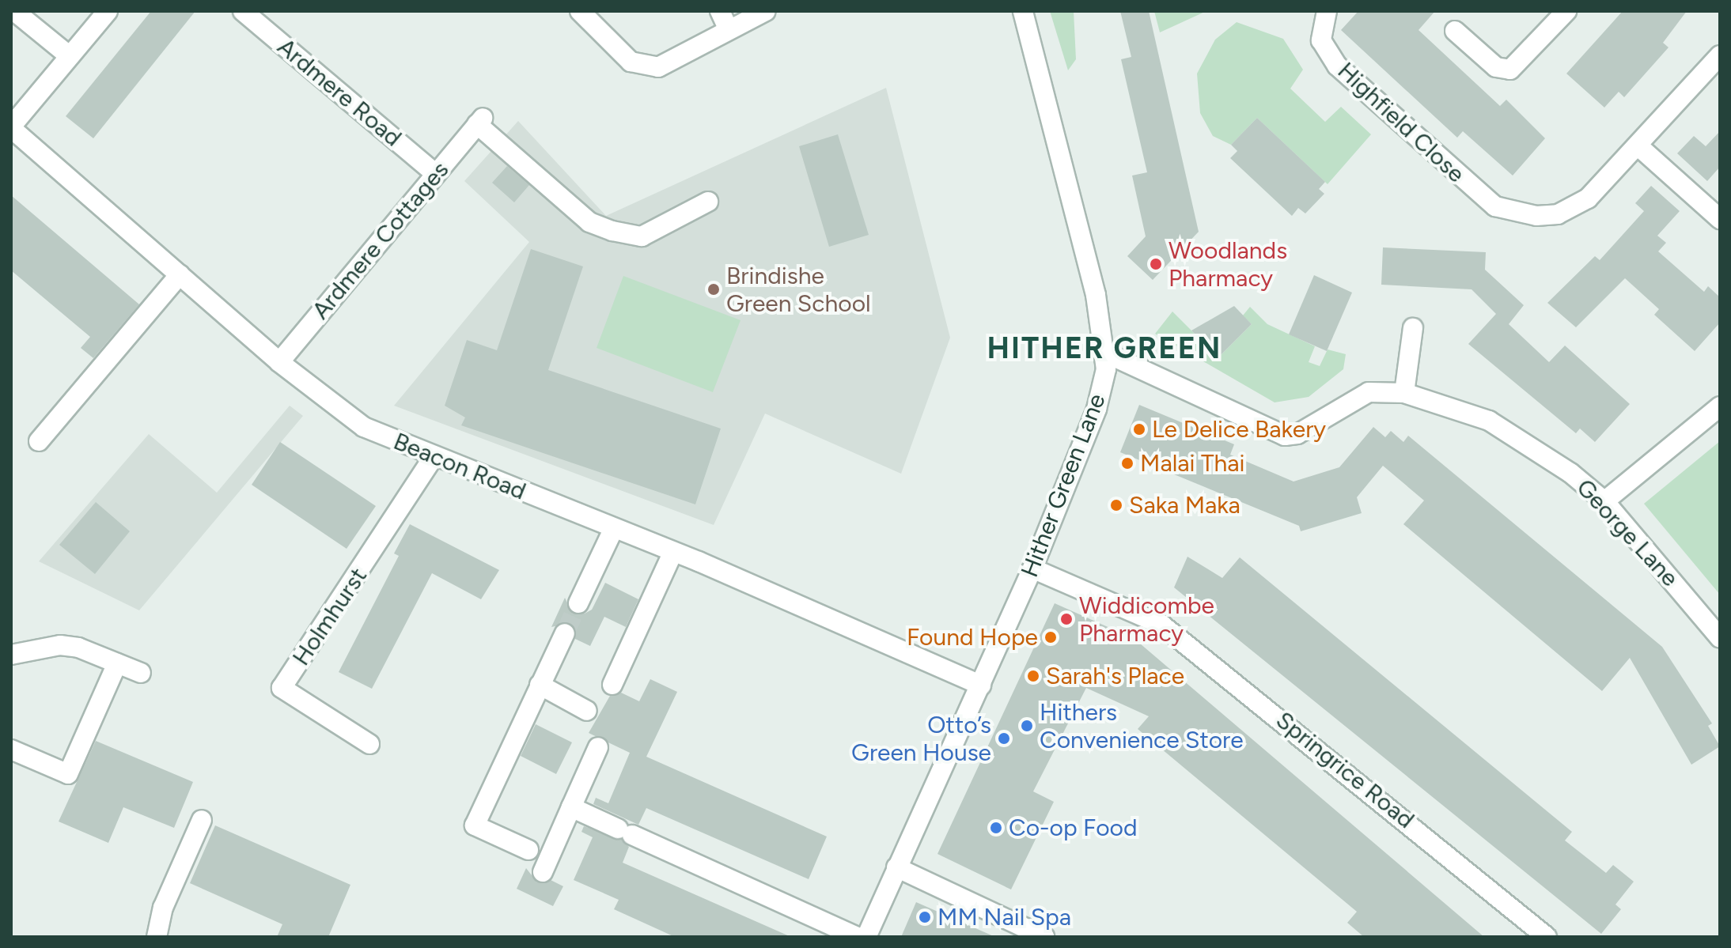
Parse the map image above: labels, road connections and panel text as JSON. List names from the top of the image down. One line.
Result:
{"streets":{"street":["Ardmere Road","Highfield Close","Ardmere Cottages","Beacon Road","Hither Green Lane","George Lane","Holmhurst","Springrice Road"]},"crossings":[["Ardmere Road","Ardmere Cottages"],["Ardmere Cottages","Beacon Road"],["Beacon Road","Hither Green Lane"],["Beacon Road","Holmhurst"],["Hither Green Lane","George Lane"],["Hither Green Lane","Springrice Road"]],"districts":["HITHER GREEN"],"places":["Woodlands Pharmacy","Brindishe Green School","Le Delice Bakery","Malai Thai","Saka Maka","Widdicombe Pharmacy","Found Hope","Sarah's Place","Hithers Convenience Store","Otto’s Green House","Co-op Food","MM Nail Spa"]}
